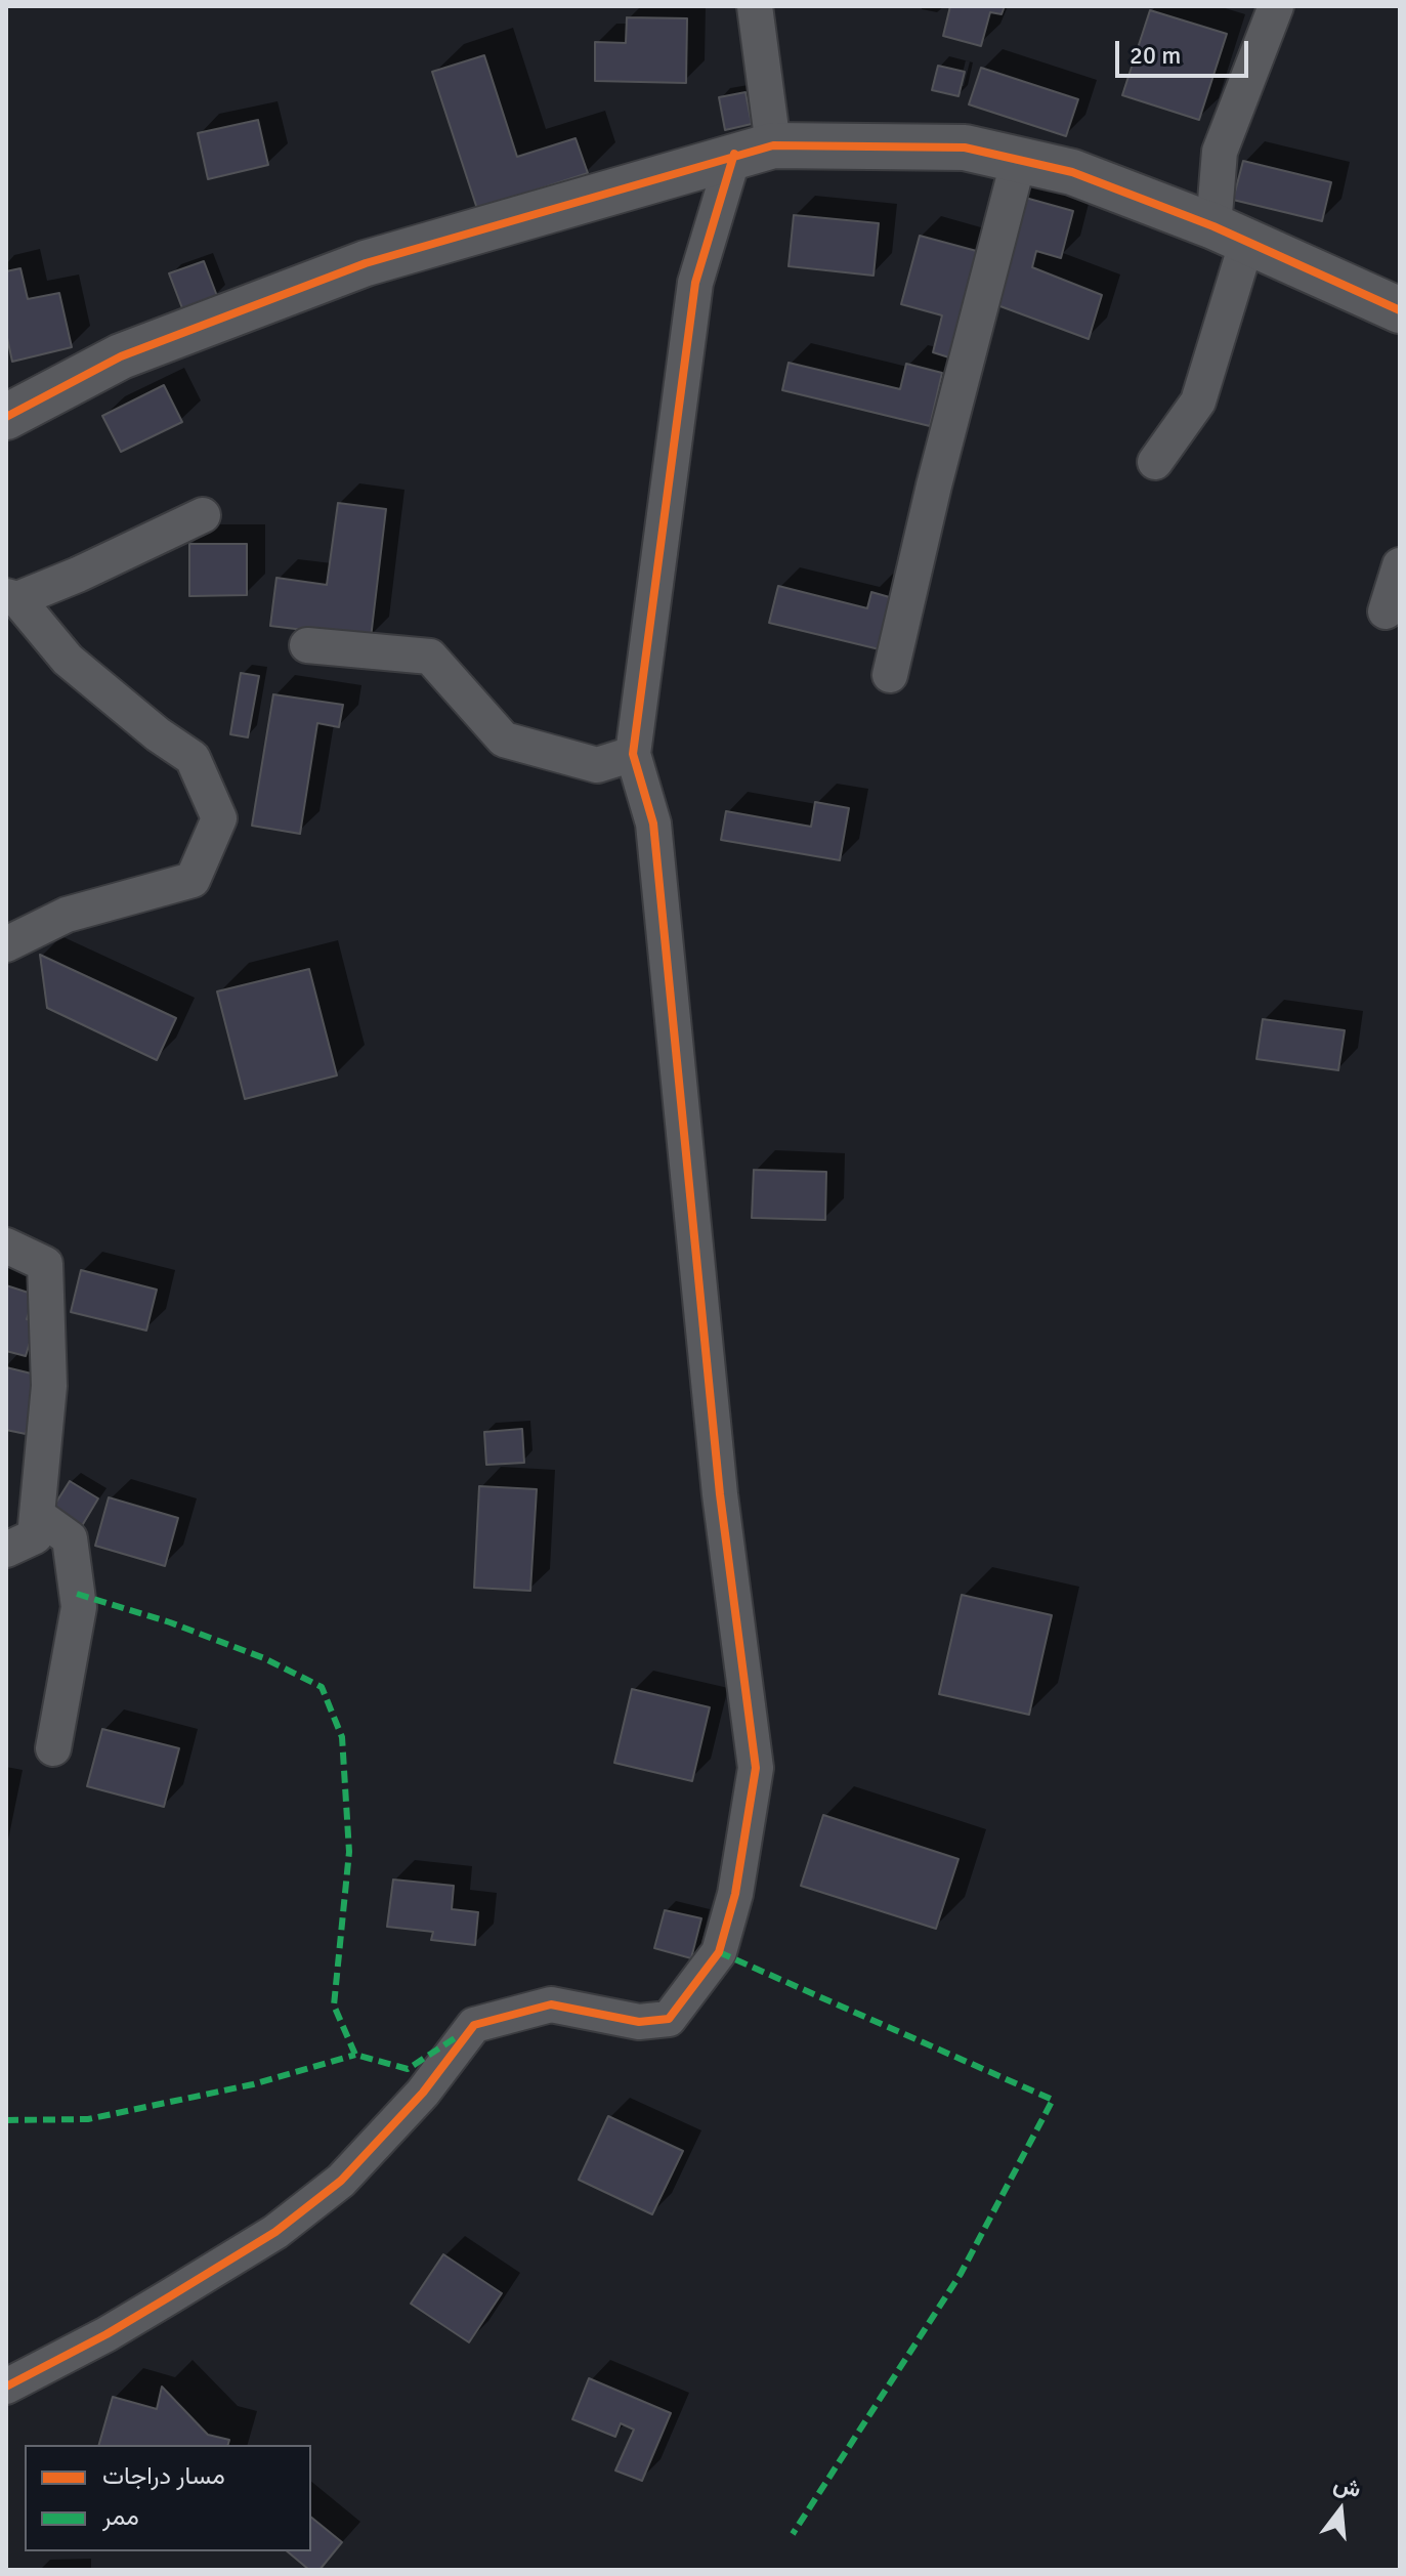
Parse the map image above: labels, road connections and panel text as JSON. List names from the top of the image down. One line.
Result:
{"legend":["مسار دراجات","ممر"],"scale_bar":"20 m","north":"top"}
